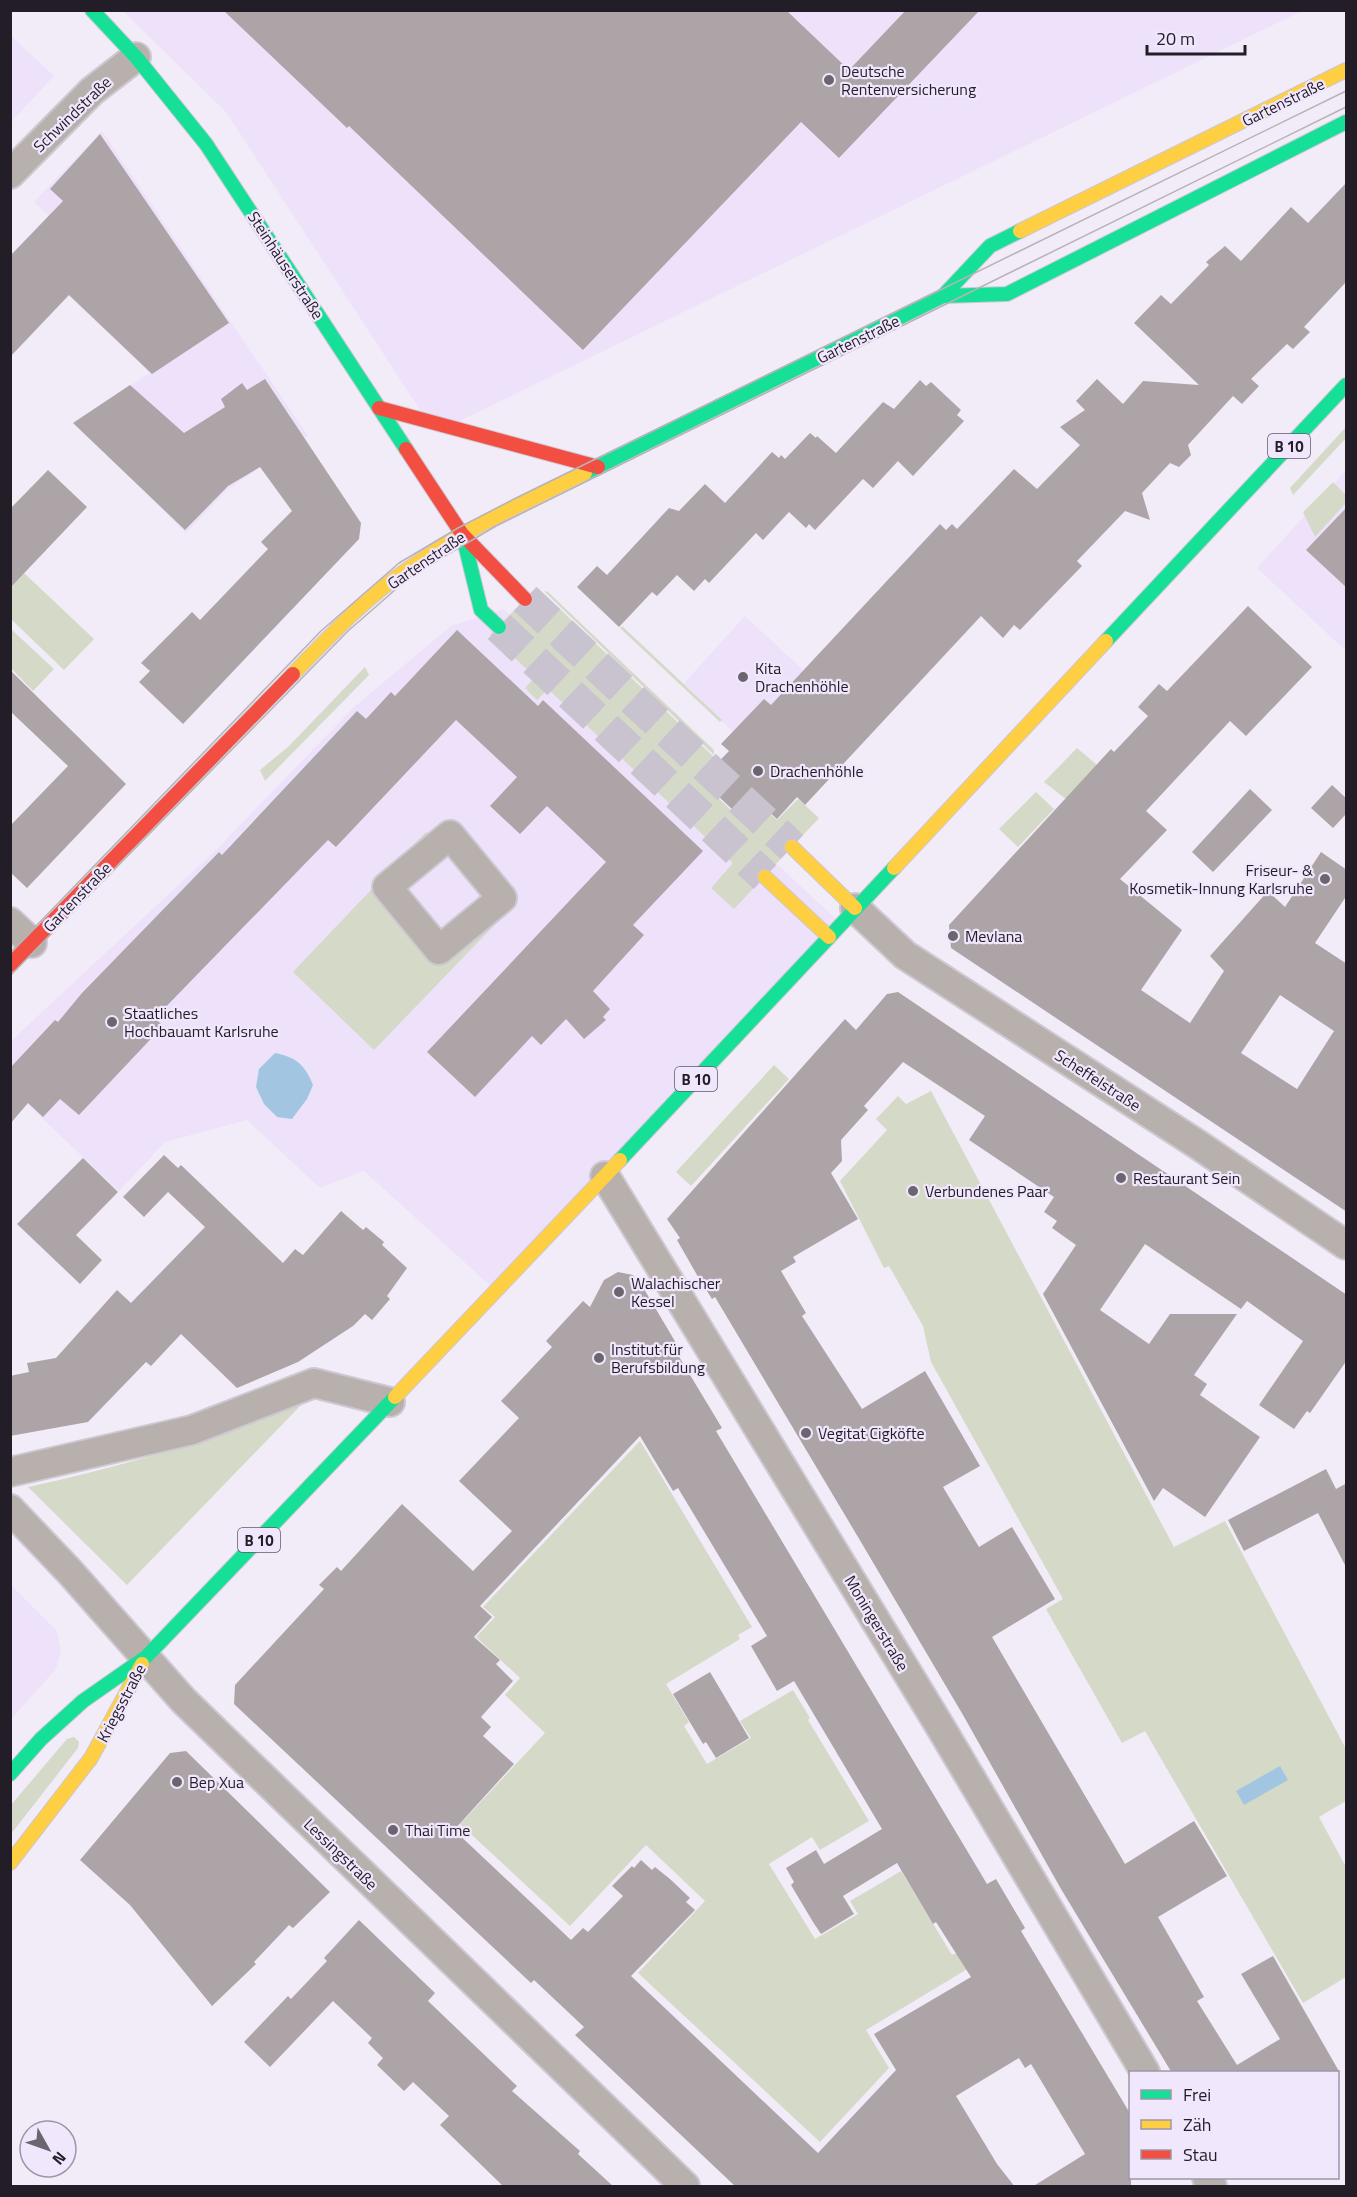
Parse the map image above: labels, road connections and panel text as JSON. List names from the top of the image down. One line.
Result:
{"streets":{"street":["Gartenstraße","Schwindstraße","Steinhäuserstraße","B 10","Scheffelstraße","Moningerstraße","Kriegsstraße","Lessingstraße"]},"crossings":[["Gartenstraße","Steinhäuserstraße"],["Schwindstraße","Steinhäuserstraße"],["B 10","Scheffelstraße"],["B 10","Moningerstraße"],["B 10","Kriegsstraße"],["B 10","Lessingstraße"],["Kriegsstraße","Lessingstraße"]],"places":["Deutsche Rentenversicherung","Kita Drachenhöhle","Drachenhöhle","Friseur- & Kosmetik-Innung Karlsruhe","Mevlana","Staatliches Hochbauamt Karlsruhe","Restaurant Sein","Verbundenes Paar","Walachischer Kessel","Institut für Berufsbildung","Vegitat Cigköfte","Bep Xua","Thai Time"],"legend":["Frei","Zäh","Stau"],"scale_bar":"20 m","north":"bottom right"}
